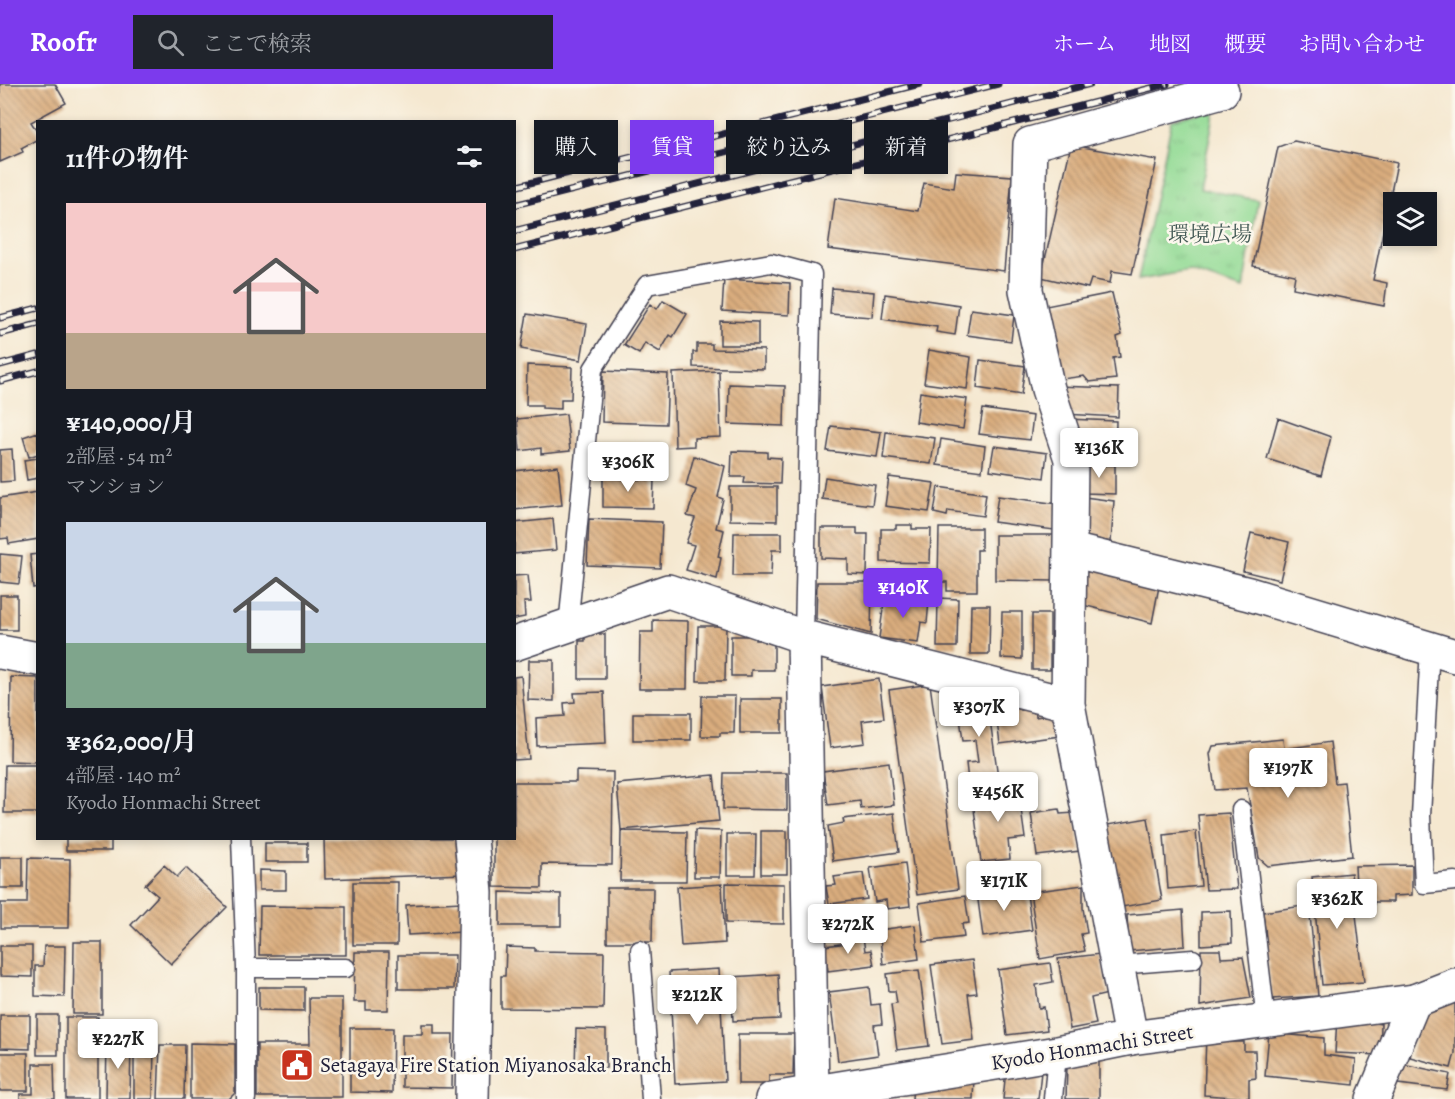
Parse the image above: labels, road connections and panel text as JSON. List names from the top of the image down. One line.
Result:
{"streets":{"street":["Kyodo Honmachi Street"]},"parks":["環境広場"],"places":{"public building":["Setagaya Fire Station Miyanosaka Branch"]},"page":{"header":"Roofr","search":"ここで検索","nav":["ホーム","地図","概要","お問い合わせ"],"chip":["購入","賃貸","絞り込み","新着"],"heading":"11件の物件","list":[{"name":"¥140,000/月","note":"2部屋 · 54 m² · マンション"},{"name":"¥362,000/月","note":"4部屋 · 140 m² · Kyodo Honmachi Street"}],"price":["¥136K","¥306K","¥140K","¥307K","¥197K","¥456K","¥171K","¥362K","¥272K","¥212K","¥227K"]}}
